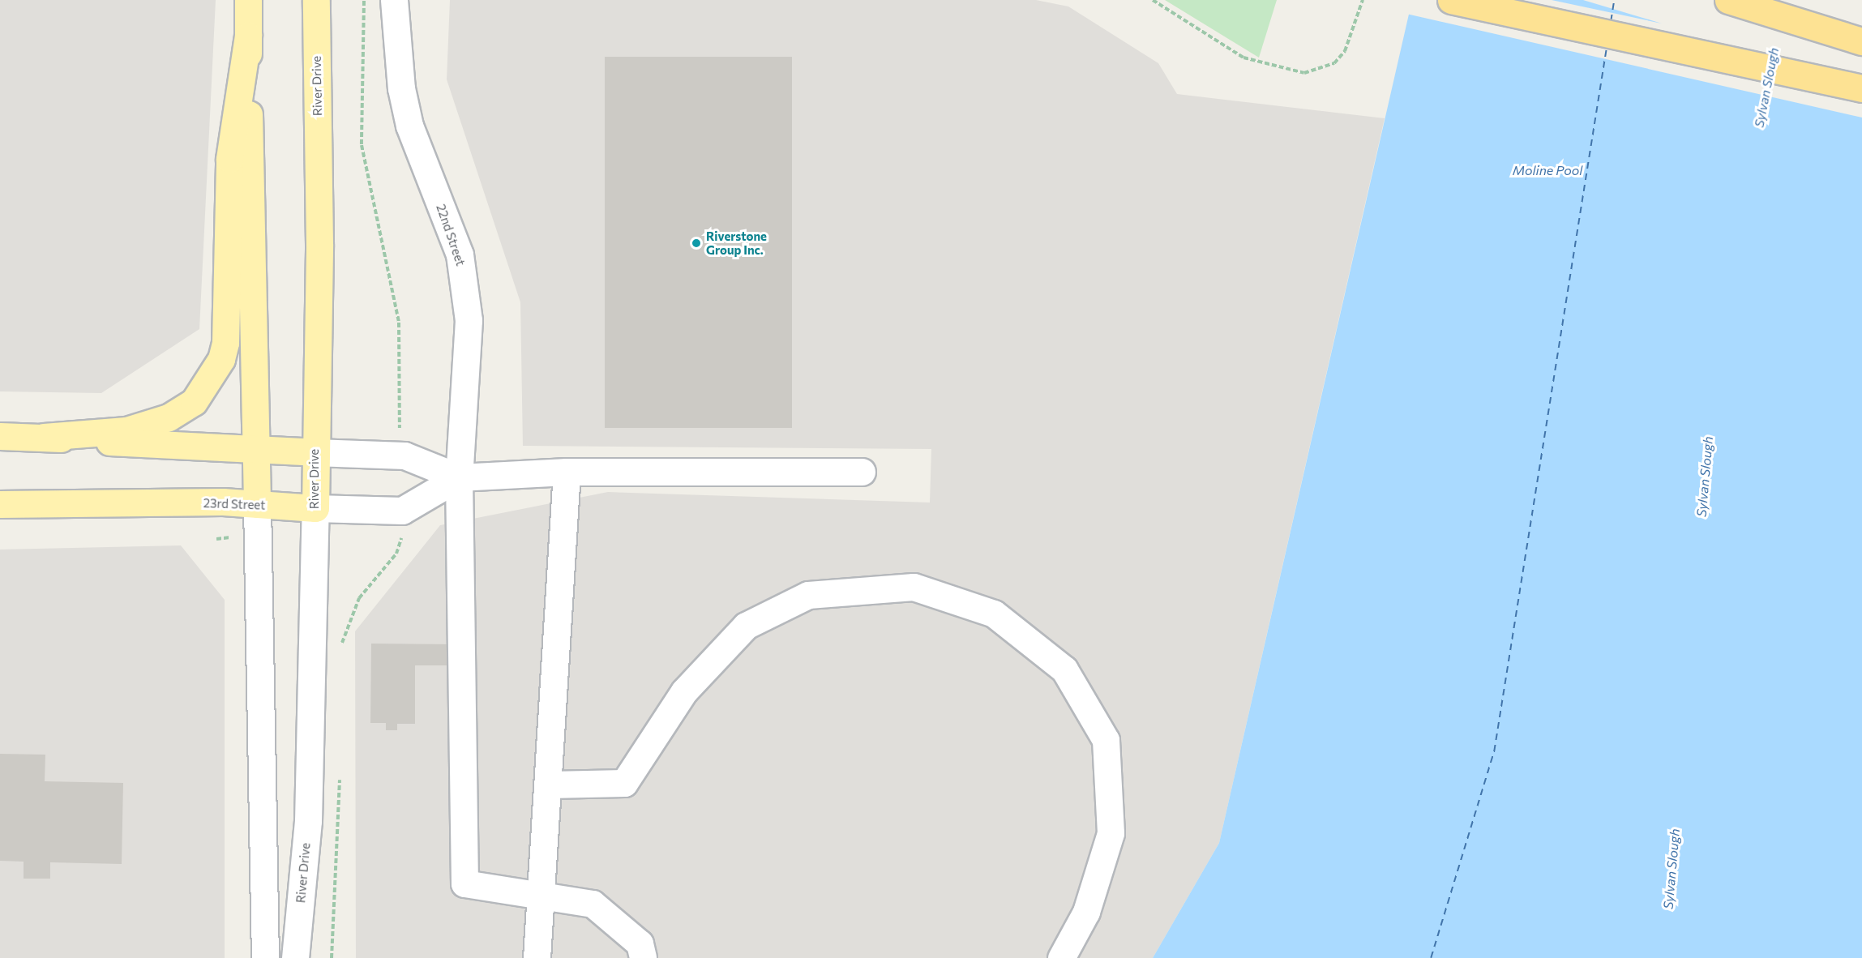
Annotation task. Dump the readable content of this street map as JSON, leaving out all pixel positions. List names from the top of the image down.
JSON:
{
  "streets": {
    "main road": ["River Drive", "23rd Street"],
    "street": ["22nd Street"]
  },
  "crossings": [
    ["River Drive", "23rd Street"],
    ["22nd Street", "23rd Street"]
  ],
  "water": ["Sylvan Slough", "Moline Pool"],
  "places": ["Riverstone Group Inc."]
}
